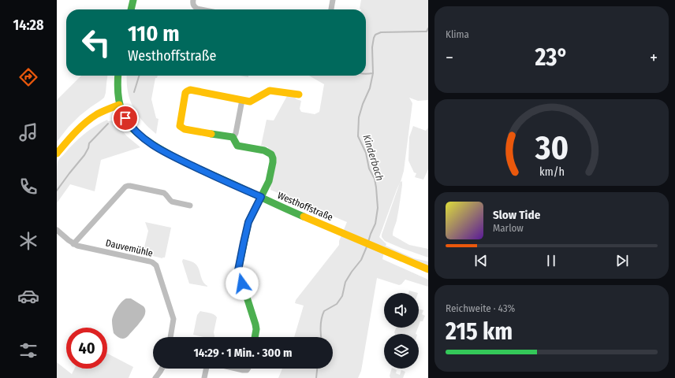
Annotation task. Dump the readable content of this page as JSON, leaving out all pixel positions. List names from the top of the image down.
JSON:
{
  "streets": {
    "street": ["Westhoffstraße", "Dauvemühle"]
  },
  "water": ["Kinderbach"],
  "page": {
    "tabs": "14:28",
    "tile": [
      "Klima",
      ["Reichweite · 43%", "215 km"]
    ],
    "turn": ["110 m", "Westhoffstraße"],
    "heat": ["−", "23°", "+"],
    "song": ["Slow Tide", "Marlow"],
    "limit": "40",
    "trip": "14:29 · 1 Min. · 300 m",
    "gauge": ["30", "km/h"]
  }
}
